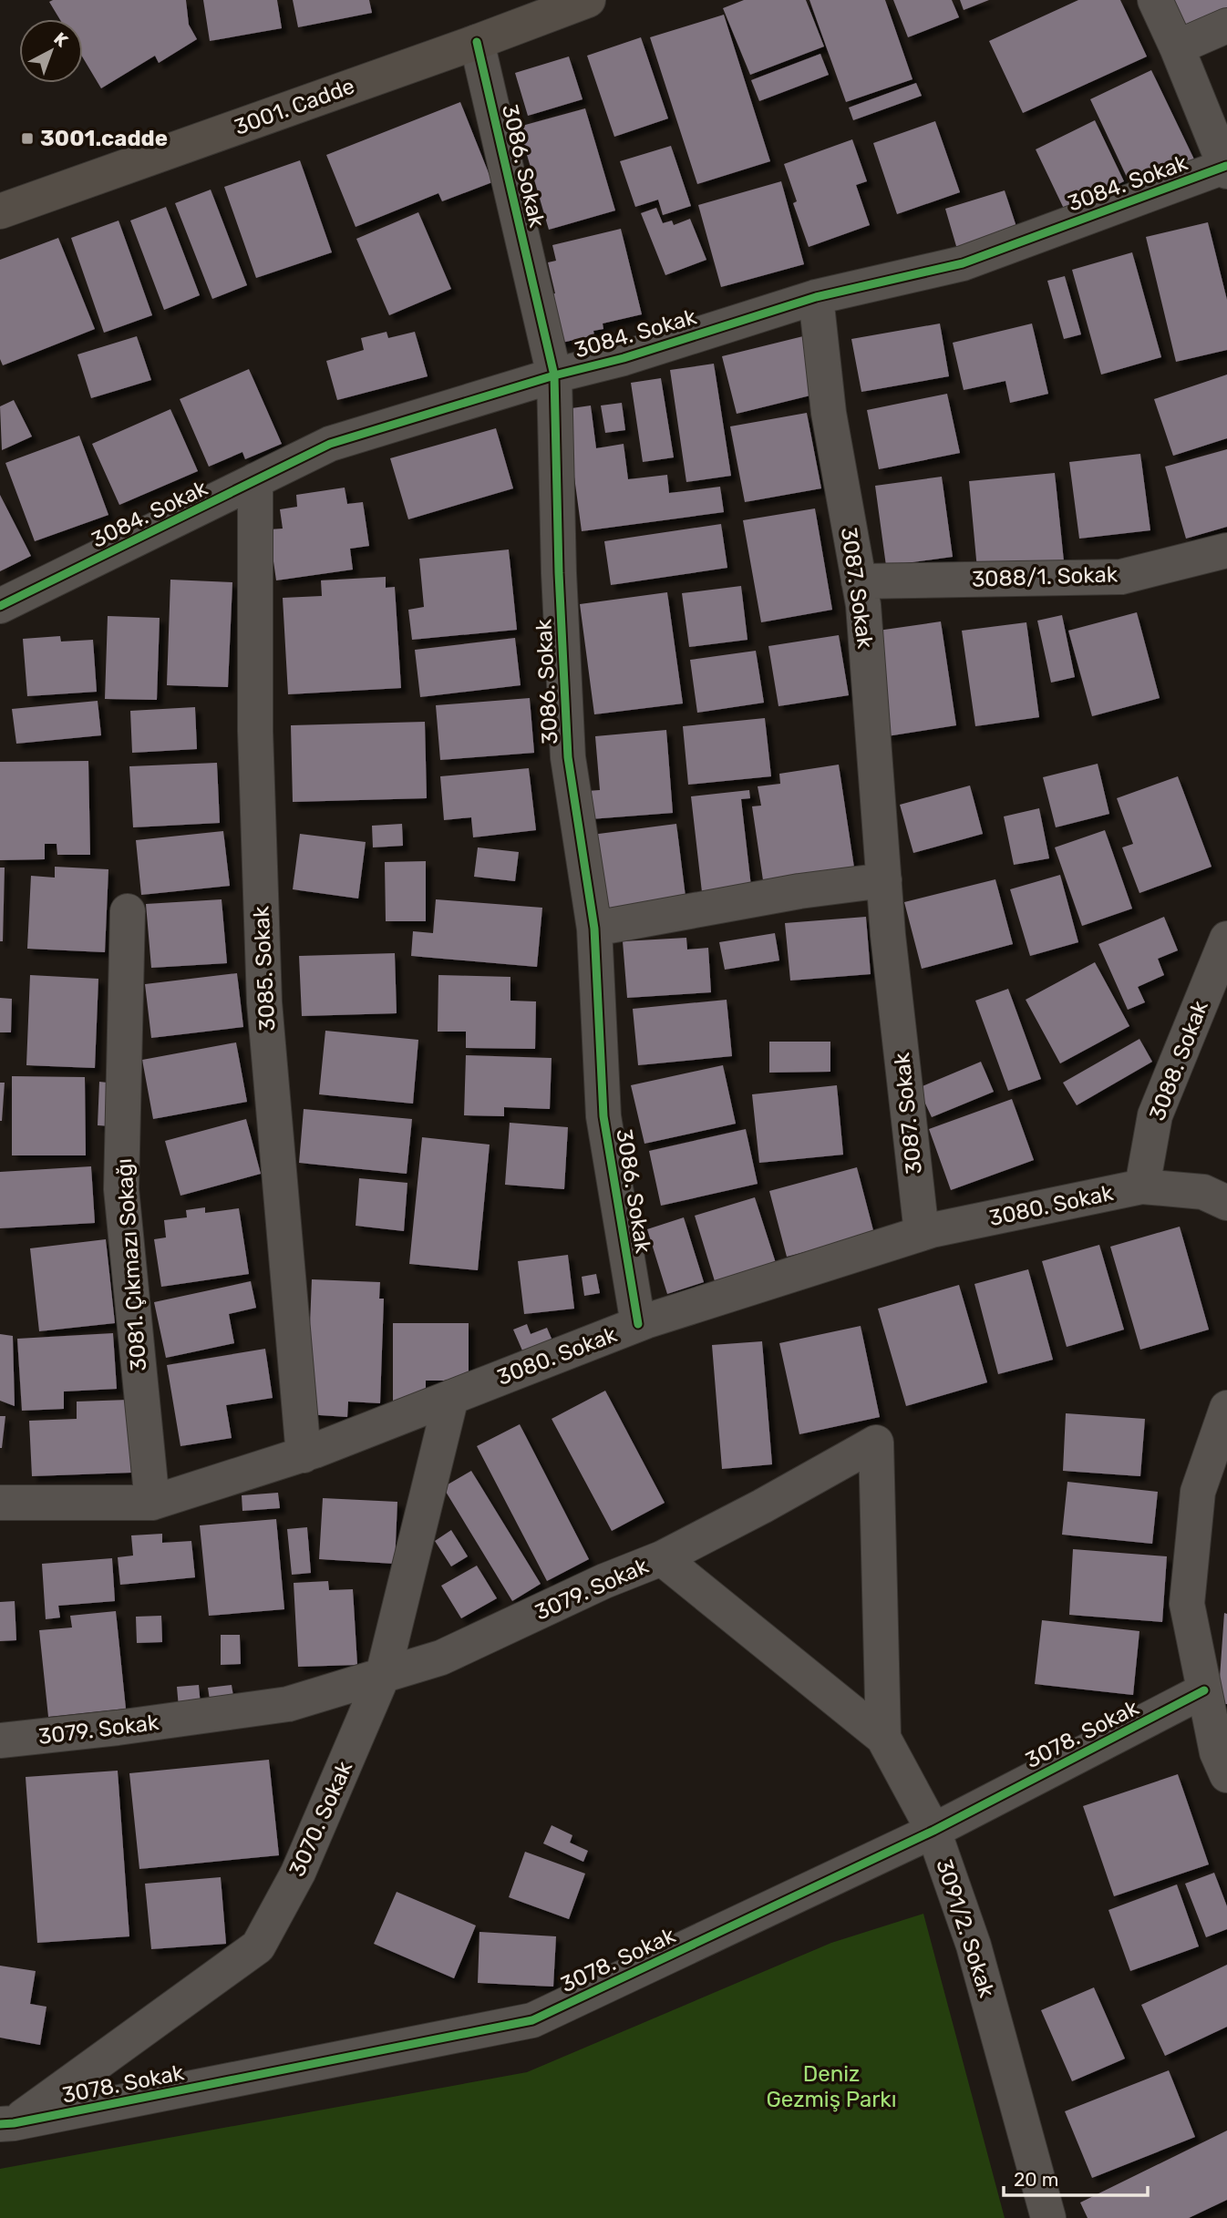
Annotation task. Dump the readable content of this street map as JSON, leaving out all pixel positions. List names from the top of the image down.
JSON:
{
  "streets": {
    "street": [
      "3001. Cadde",
      "3086. Sokak",
      "3084. Sokak",
      "3088/1. Sokak",
      "3087. Sokak",
      "3085. Sokak",
      "3088. Sokak",
      "3080. Sokak",
      "3081. Çıkmazı Sokağı",
      "3079. Sokak",
      "3078. Sokak",
      "3070. Sokak",
      "3091/2. Sokak"
    ]
  },
  "crossings": [
    ["3001. Cadde", "3086. Sokak"],
    ["3086. Sokak", "3084. Sokak"],
    ["3086. Sokak", "3080. Sokak"],
    ["3084. Sokak", "3087. Sokak"],
    ["3084. Sokak", "3085. Sokak"],
    ["3088/1. Sokak", "3087. Sokak"],
    ["3087. Sokak", "3080. Sokak"],
    ["3085. Sokak", "3080. Sokak"],
    ["3088. Sokak", "3080. Sokak"],
    ["3080. Sokak", "3081. Çıkmazı Sokağı"],
    ["3080. Sokak", "3070. Sokak"],
    ["3079. Sokak", "3070. Sokak"],
    ["3079. Sokak", "3091/2. Sokak"],
    ["3078. Sokak", "3070. Sokak"],
    ["3078. Sokak", "3091/2. Sokak"]
  ],
  "parks": ["Deniz Gezmiş Parkı"],
  "places": {
    "transit": ["3001.cadde"]
  },
  "scale_bar": "20 m",
  "north": "top right"
}
